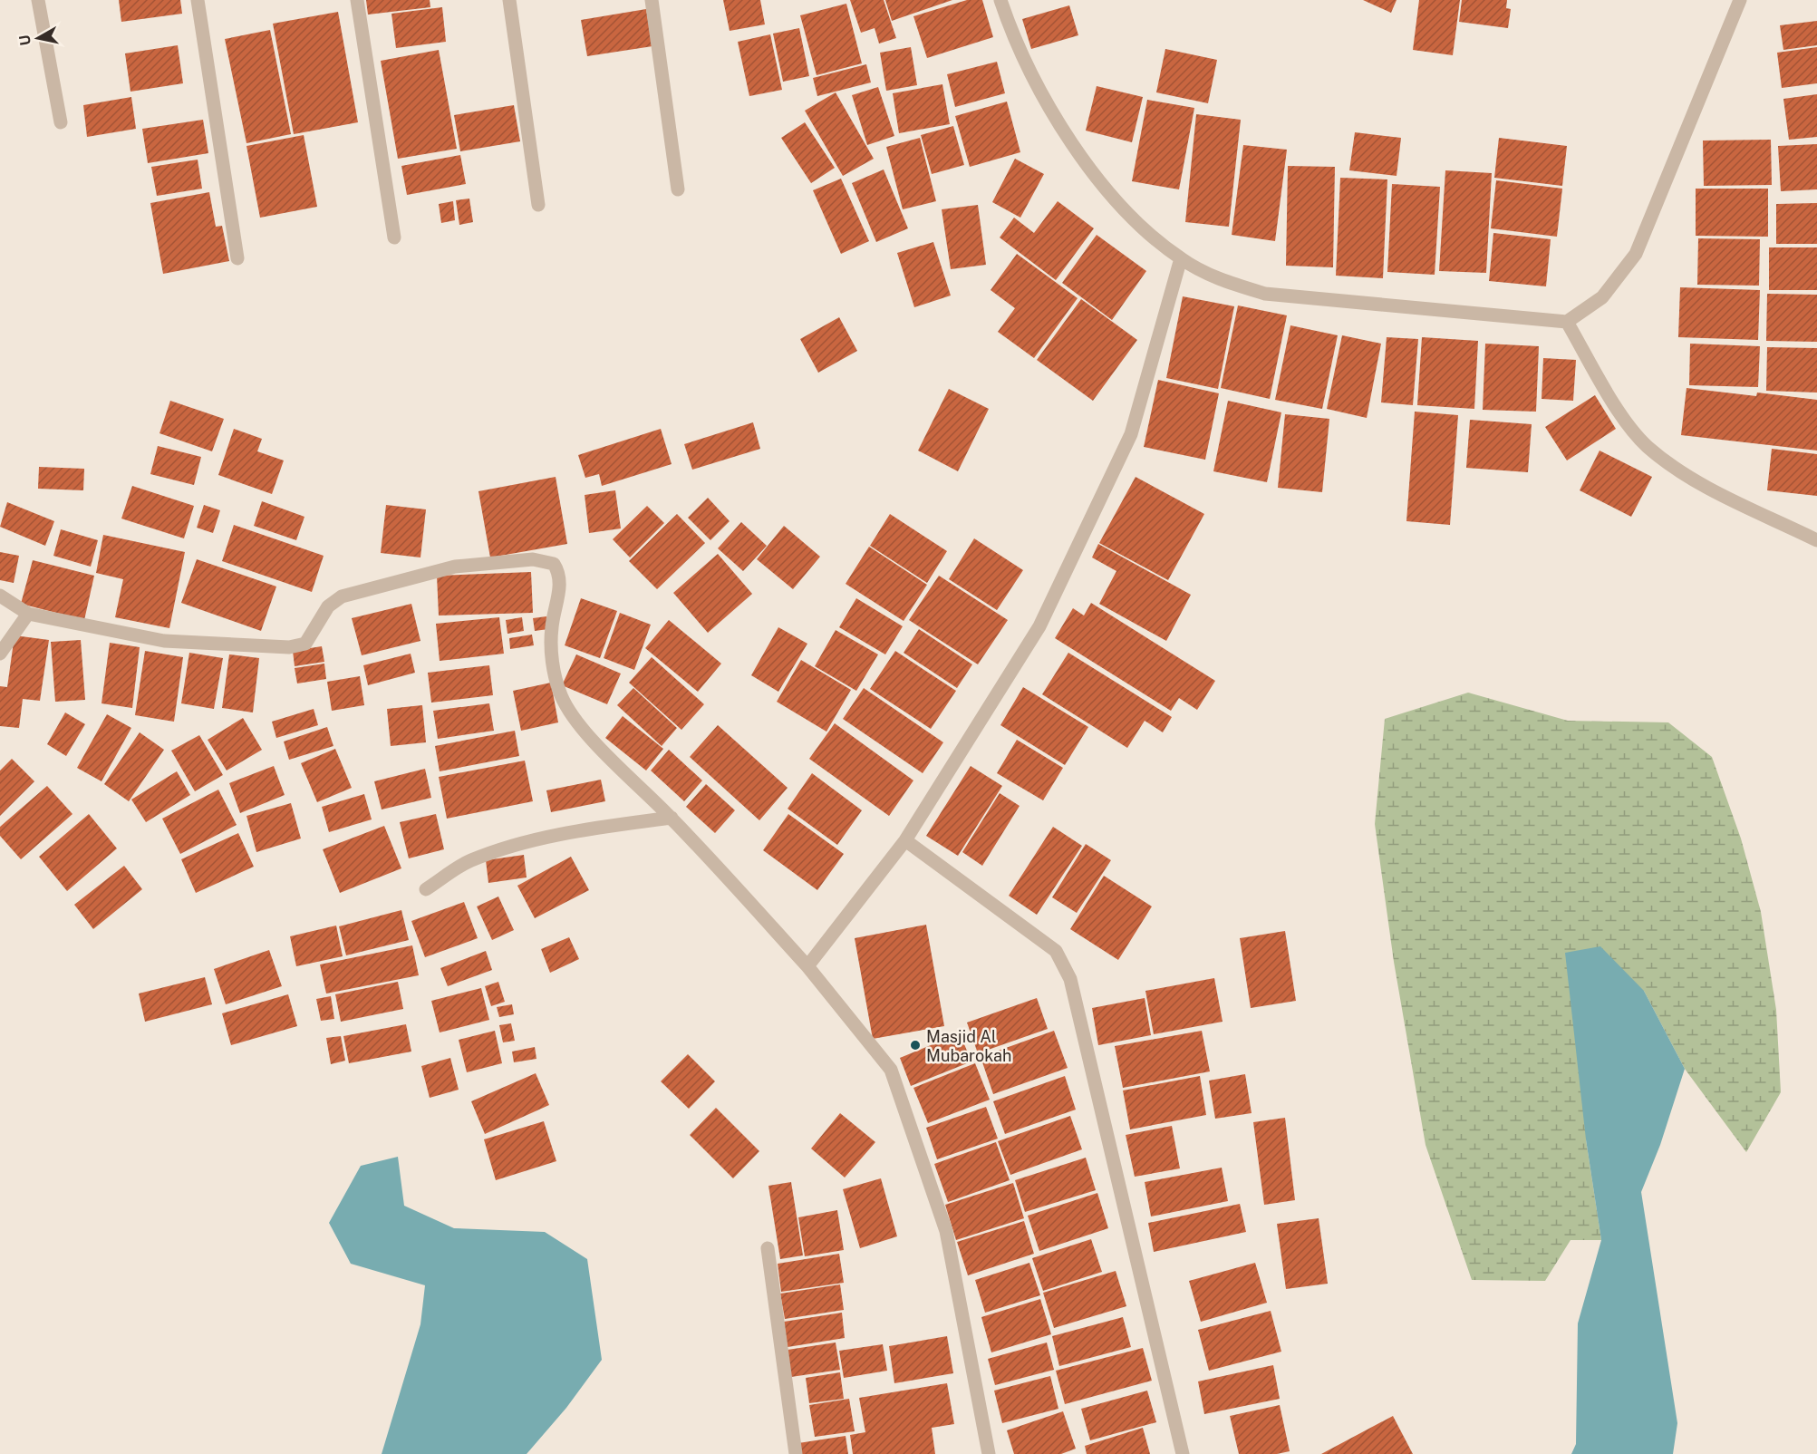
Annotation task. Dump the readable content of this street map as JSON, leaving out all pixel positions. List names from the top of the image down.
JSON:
{
  "places": ["Masjid Al Mubarokah"],
  "north": "left"
}
